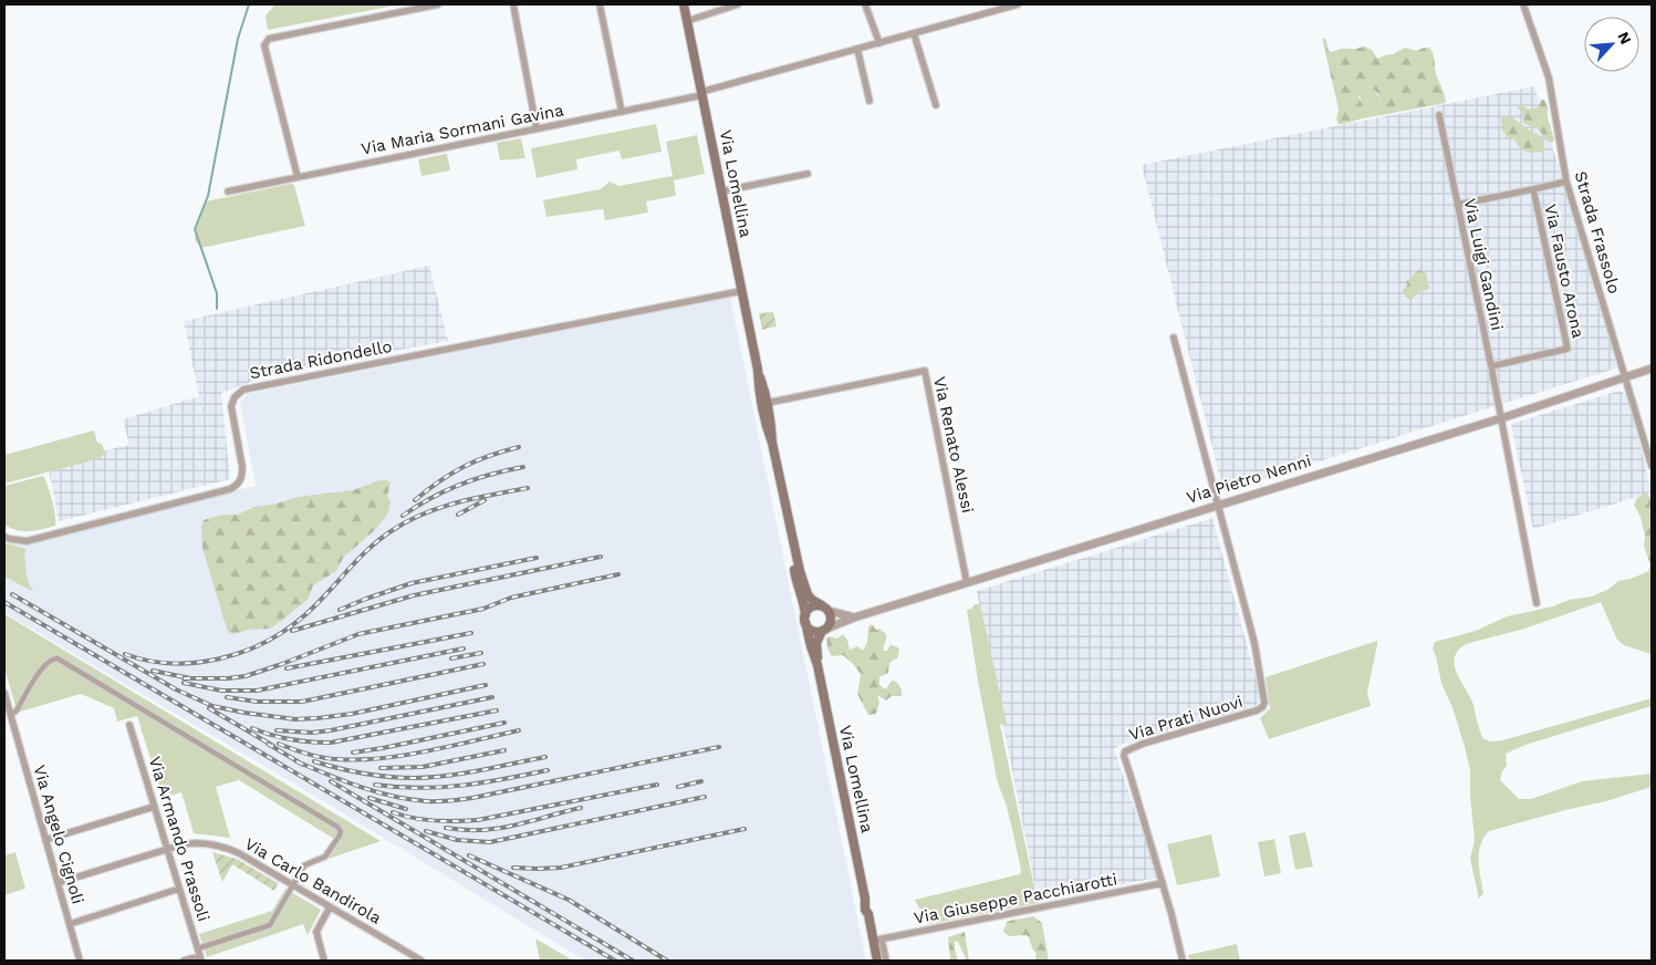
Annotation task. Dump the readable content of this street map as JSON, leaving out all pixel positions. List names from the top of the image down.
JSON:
{
  "streets": {
    "main road": ["Via Lomellina"],
    "street": [
      "Via Maria Sormani Gavina",
      "Strada Frassolo",
      "Via Luigi Gandini",
      "Via Fausto Arona",
      "Strada Ridondello",
      "Via Renato Alessi",
      "Via Pietro Nenni",
      "Via Prati Nuovi",
      "Via Angelo Cignoli",
      "Via Armando Prassoli",
      "Via Carlo Bandirola",
      "Via Giuseppe Pacchiarotti"
    ]
  },
  "crossings": [
    ["Via Maria Sormani Gavina", "Via Lomellina"],
    ["Via Lomellina", "Strada Ridondello"],
    ["Via Lomellina", "Via Renato Alessi"],
    ["Via Lomellina", "Via Pietro Nenni"],
    ["Via Lomellina", "Via Giuseppe Pacchiarotti"],
    ["Strada Frassolo", "Via Fausto Arona"],
    ["Strada Frassolo", "Via Pietro Nenni"],
    ["Via Luigi Gandini", "Via Fausto Arona"],
    ["Via Luigi Gandini", "Via Pietro Nenni"],
    ["Via Renato Alessi", "Via Pietro Nenni"],
    ["Via Pietro Nenni", "Via Prati Nuovi"],
    ["Via Prati Nuovi", "Via Giuseppe Pacchiarotti"],
    ["Via Angelo Cignoli", "Via Carlo Bandirola"],
    ["Via Armando Prassoli", "Via Carlo Bandirola"]
  ],
  "north": "top right"
}
